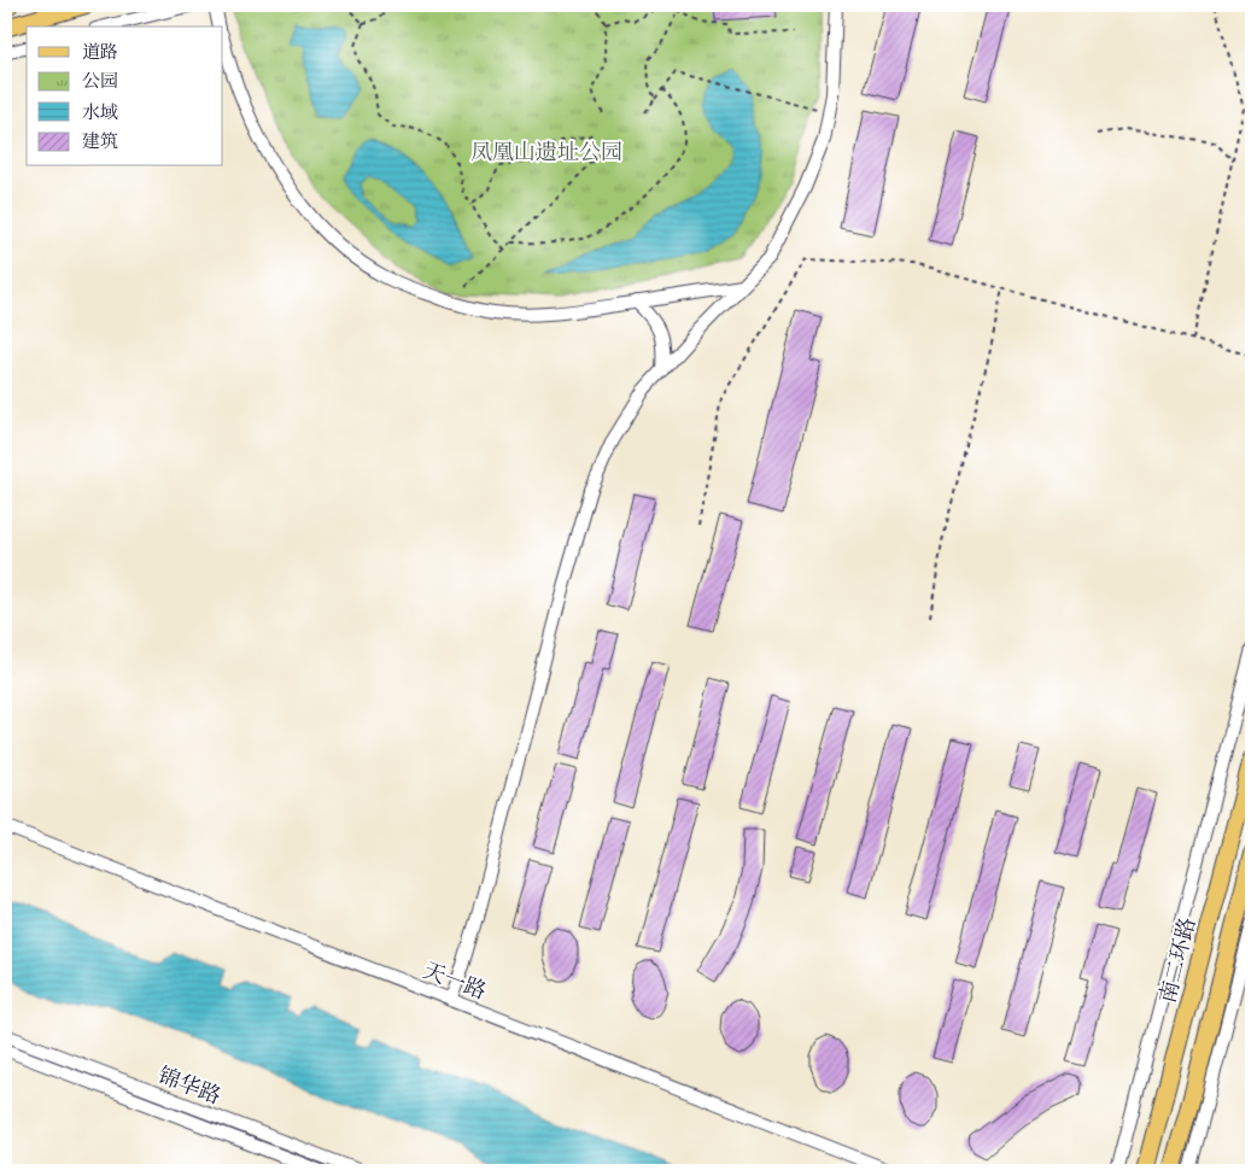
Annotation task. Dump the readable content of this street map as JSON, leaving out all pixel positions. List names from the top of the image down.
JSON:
{
  "streets": {
    "main road": ["南二环路"],
    "street": ["天一路", "锦华路"]
  },
  "parks": ["凤凰山遗址公园"],
  "legend": [
    "道路",
    "公园",
    "水域",
    "建筑"
  ]
}
